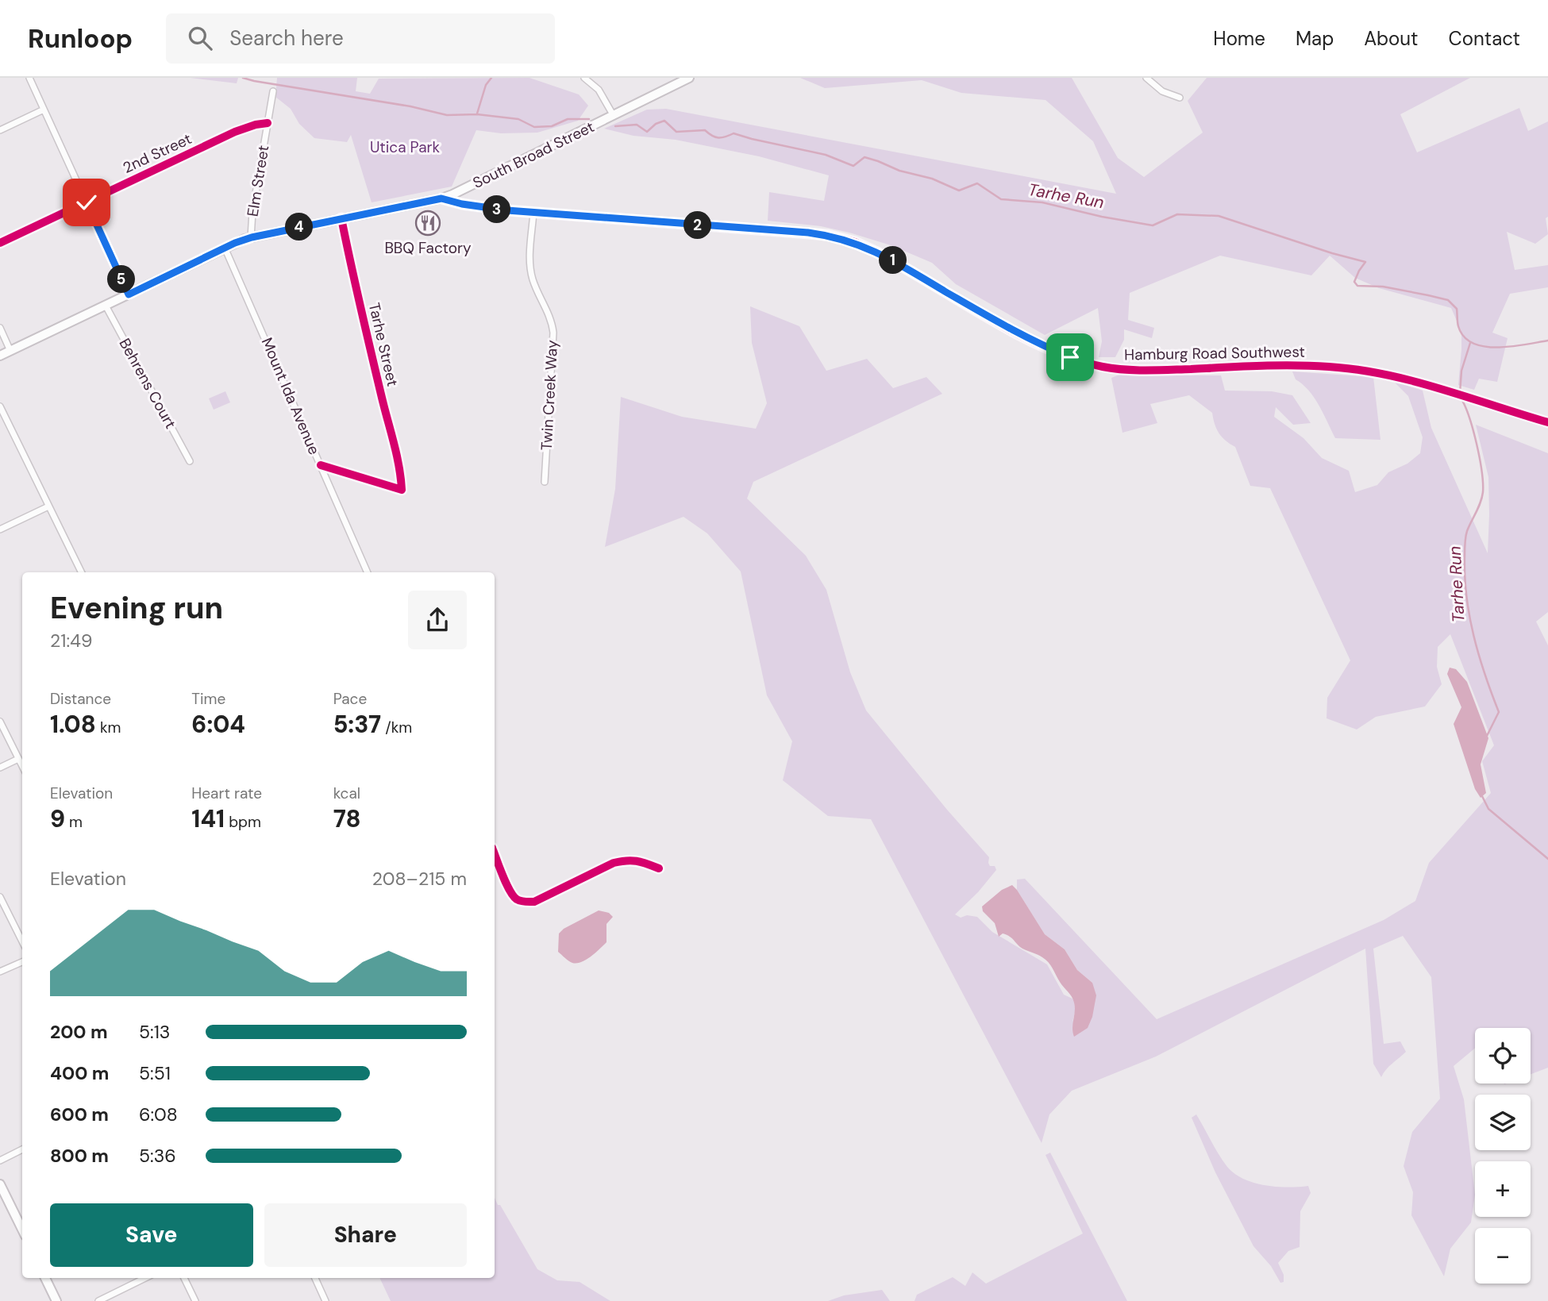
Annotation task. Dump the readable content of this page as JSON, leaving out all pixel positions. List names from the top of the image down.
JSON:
{
  "streets": {
    "street": [
      "2nd Street",
      "South Broad Street",
      "Elm Street",
      "Tarhe Street",
      "Hamburg Road Southwest",
      "Behrens Court",
      "Twin Creek Way",
      "Mount Ida Avenue"
    ]
  },
  "crossings": [
    ["2nd Street", "Elm Street"],
    ["South Broad Street", "Elm Street"],
    ["South Broad Street", "Tarhe Street"],
    ["South Broad Street", "Hamburg Road Southwest"],
    ["South Broad Street", "Behrens Court"],
    ["South Broad Street", "Mount Ida Avenue"],
    ["Tarhe Street", "Mount Ida Avenue"],
    ["Hamburg Road Southwest", "Twin Creek Way"]
  ],
  "water": ["Tarhe Run"],
  "parks": ["Utica Park"],
  "places": {
    "restaurant": ["BBQ Factory"]
  },
  "page": {
    "header": "Runloop",
    "search": "Search here",
    "nav": [
      "Home",
      "Map",
      "About",
      "Contact"
    ],
    "pins": [
      "3",
      "2",
      "4",
      "1",
      "5"
    ],
    "heading": ["Evening run", "21:49"],
    "stats": [
      ["Distance", "1.08 km"],
      ["Time", "6:04"],
      ["Pace", "5:37 /km"],
      ["Elevation", "9 m"],
      ["Heart rate", "141 bpm"],
      ["kcal", "78"]
    ],
    "chart": ["Elevation", "208–215 m"],
    "list": [
      {
        "name": "200 m",
        "note": "5:13"
      },
      {
        "name": "400 m",
        "note": "5:51"
      },
      {
        "name": "600 m",
        "note": "6:08"
      },
      {
        "name": "800 m",
        "note": "5:36"
      }
    ],
    "map_buttons": ["+", "−"],
    "buttons": ["Save", "Share"]
  }
}
